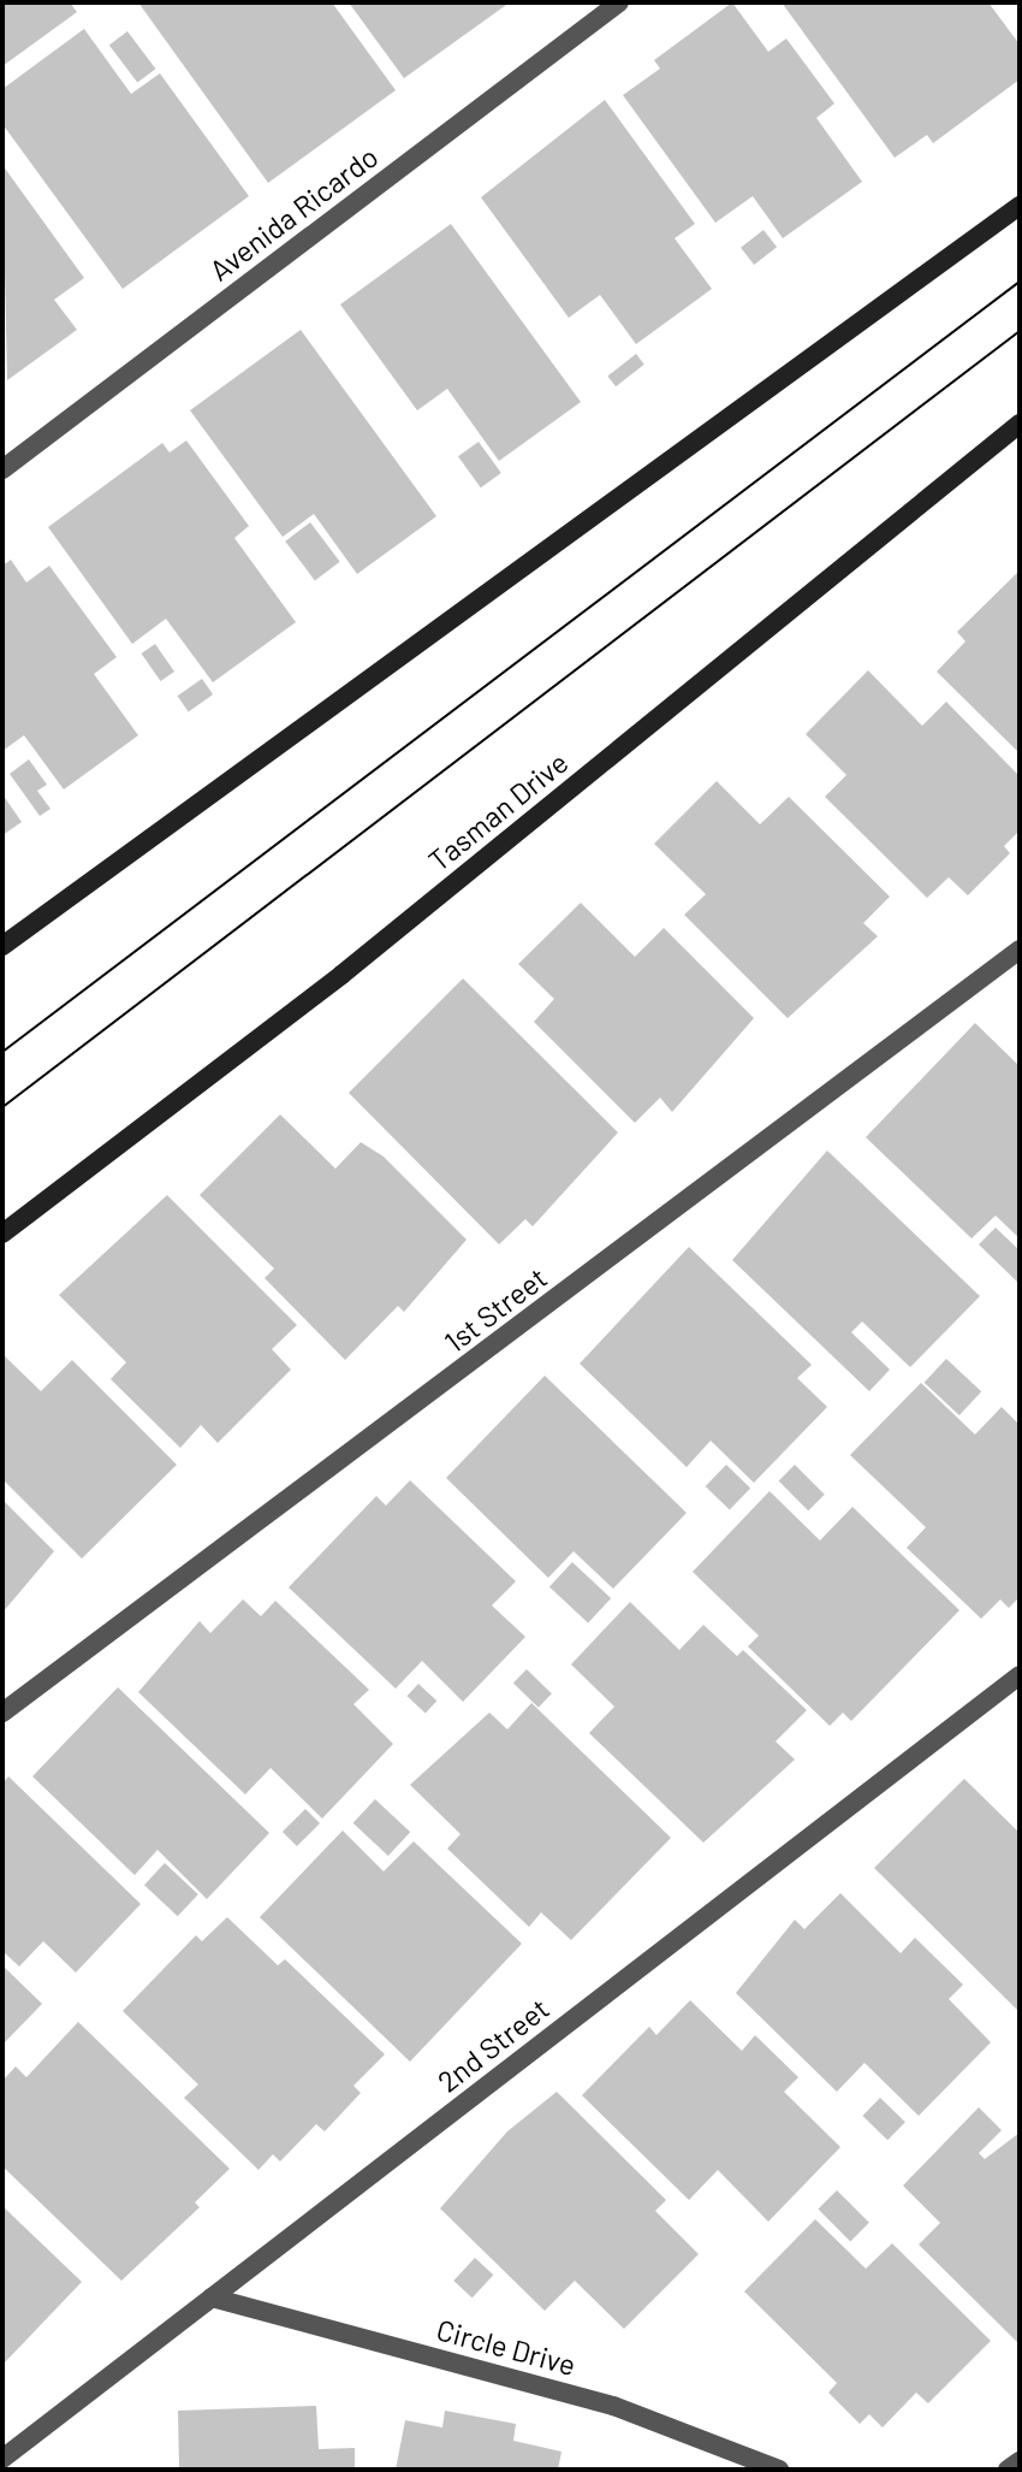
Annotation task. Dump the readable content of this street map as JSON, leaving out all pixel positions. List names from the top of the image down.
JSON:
{
  "streets": {
    "street": ["Tasman Drive"],
    "lane": [
      "Avenida Ricardo",
      "1st Street",
      "2nd Street",
      "Circle Drive"
    ]
  },
  "crossings": [
    ["2nd Street", "Circle Drive"]
  ]
}
